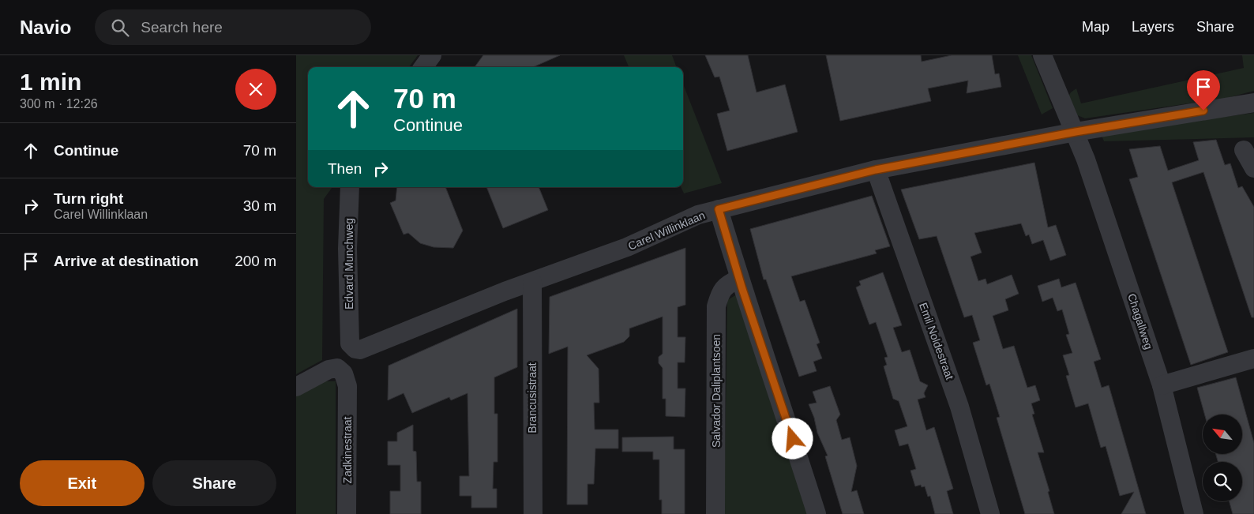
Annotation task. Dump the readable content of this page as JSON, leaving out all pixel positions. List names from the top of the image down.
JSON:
{
  "streets": {
    "street": [
      "Carel Willinklaan",
      "Edvard Munchweg",
      "Chagallweg",
      "Emil Noldestraat",
      "Salvador Daliplantsoen",
      "Brancusistraat",
      "Zadkinestraat"
    ]
  },
  "crossings": [
    ["Carel Willinklaan", "Edvard Munchweg"],
    ["Carel Willinklaan", "Chagallweg"],
    ["Carel Willinklaan", "Emil Noldestraat"],
    ["Carel Willinklaan", "Brancusistraat"]
  ],
  "north": "top left",
  "page": {
    "header": "Navio",
    "search": "Search here",
    "nav": ["Map", "Layers", "Share"],
    "heading": ["1 min", "300 m · 12:26"],
    "turn": ["70 m", "Continue"],
    "list": [
      {
        "name": "Continue",
        "value": "70 m"
      },
      {
        "name": "Turn right",
        "note": "Carel Willinklaan",
        "value": "30 m"
      },
      {
        "name": "Arrive at destination",
        "value": "200 m"
      }
    ],
    "then": "Then",
    "buttons": ["Exit", "Share"]
  }
}
